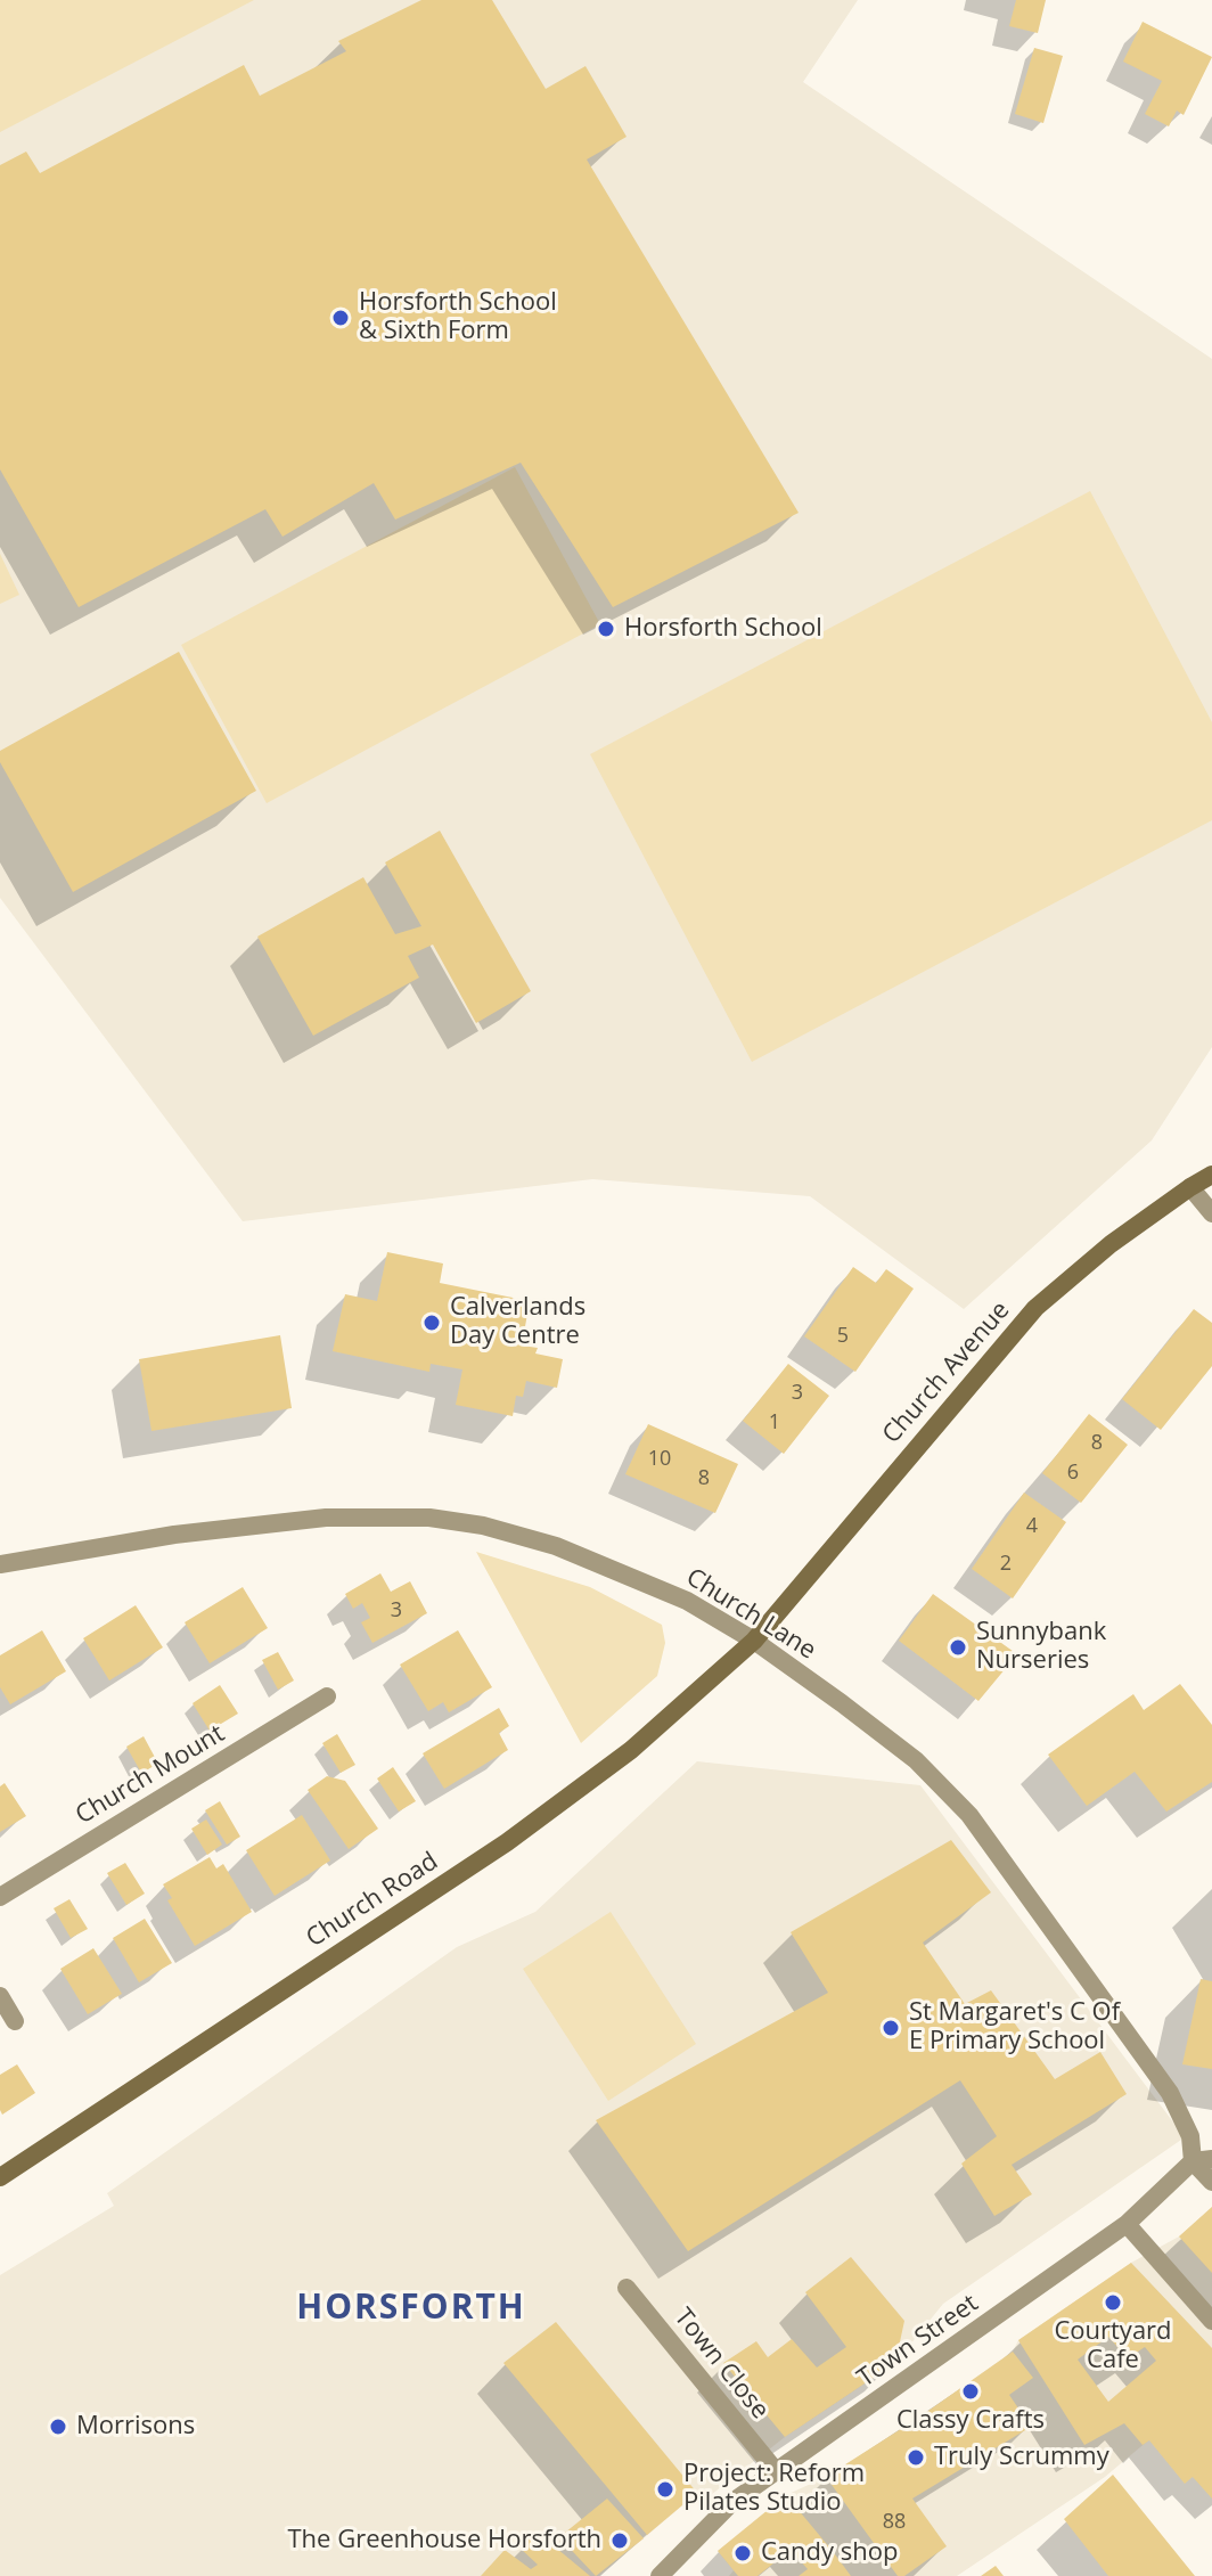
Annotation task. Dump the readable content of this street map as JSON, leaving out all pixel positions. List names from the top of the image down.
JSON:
{
  "streets": {
    "street": [
      "Church Avenue",
      "Church Lane",
      "Church Mount",
      "Church Road",
      "Town Street",
      "Town Close"
    ]
  },
  "crossings": [
    ["Church Avenue", "Church Lane"],
    ["Church Avenue", "Church Road"],
    ["Church Lane", "Church Road"],
    ["Church Lane", "Town Street"],
    ["Town Street", "Town Close"]
  ],
  "districts": ["HORSFORTH"],
  "places": [
    "Horsforth School & Sixth Form",
    "Horsforth School",
    "Calverlands Day Centre",
    "Sunnybank Nurseries",
    "St Margaret's C Of E Primary School",
    "Courtyard Cafe",
    "Classy Crafts",
    "Morrisons",
    "Truly Scrummy",
    "Project: Reform Pilates Studio",
    "The Greenhouse Horsforth",
    "Candy shop"
  ],
  "house_numbers": [
    "5",
    "3",
    "1",
    "8",
    "10",
    "6",
    "8",
    "4",
    "2",
    "3",
    "88"
  ]
}
